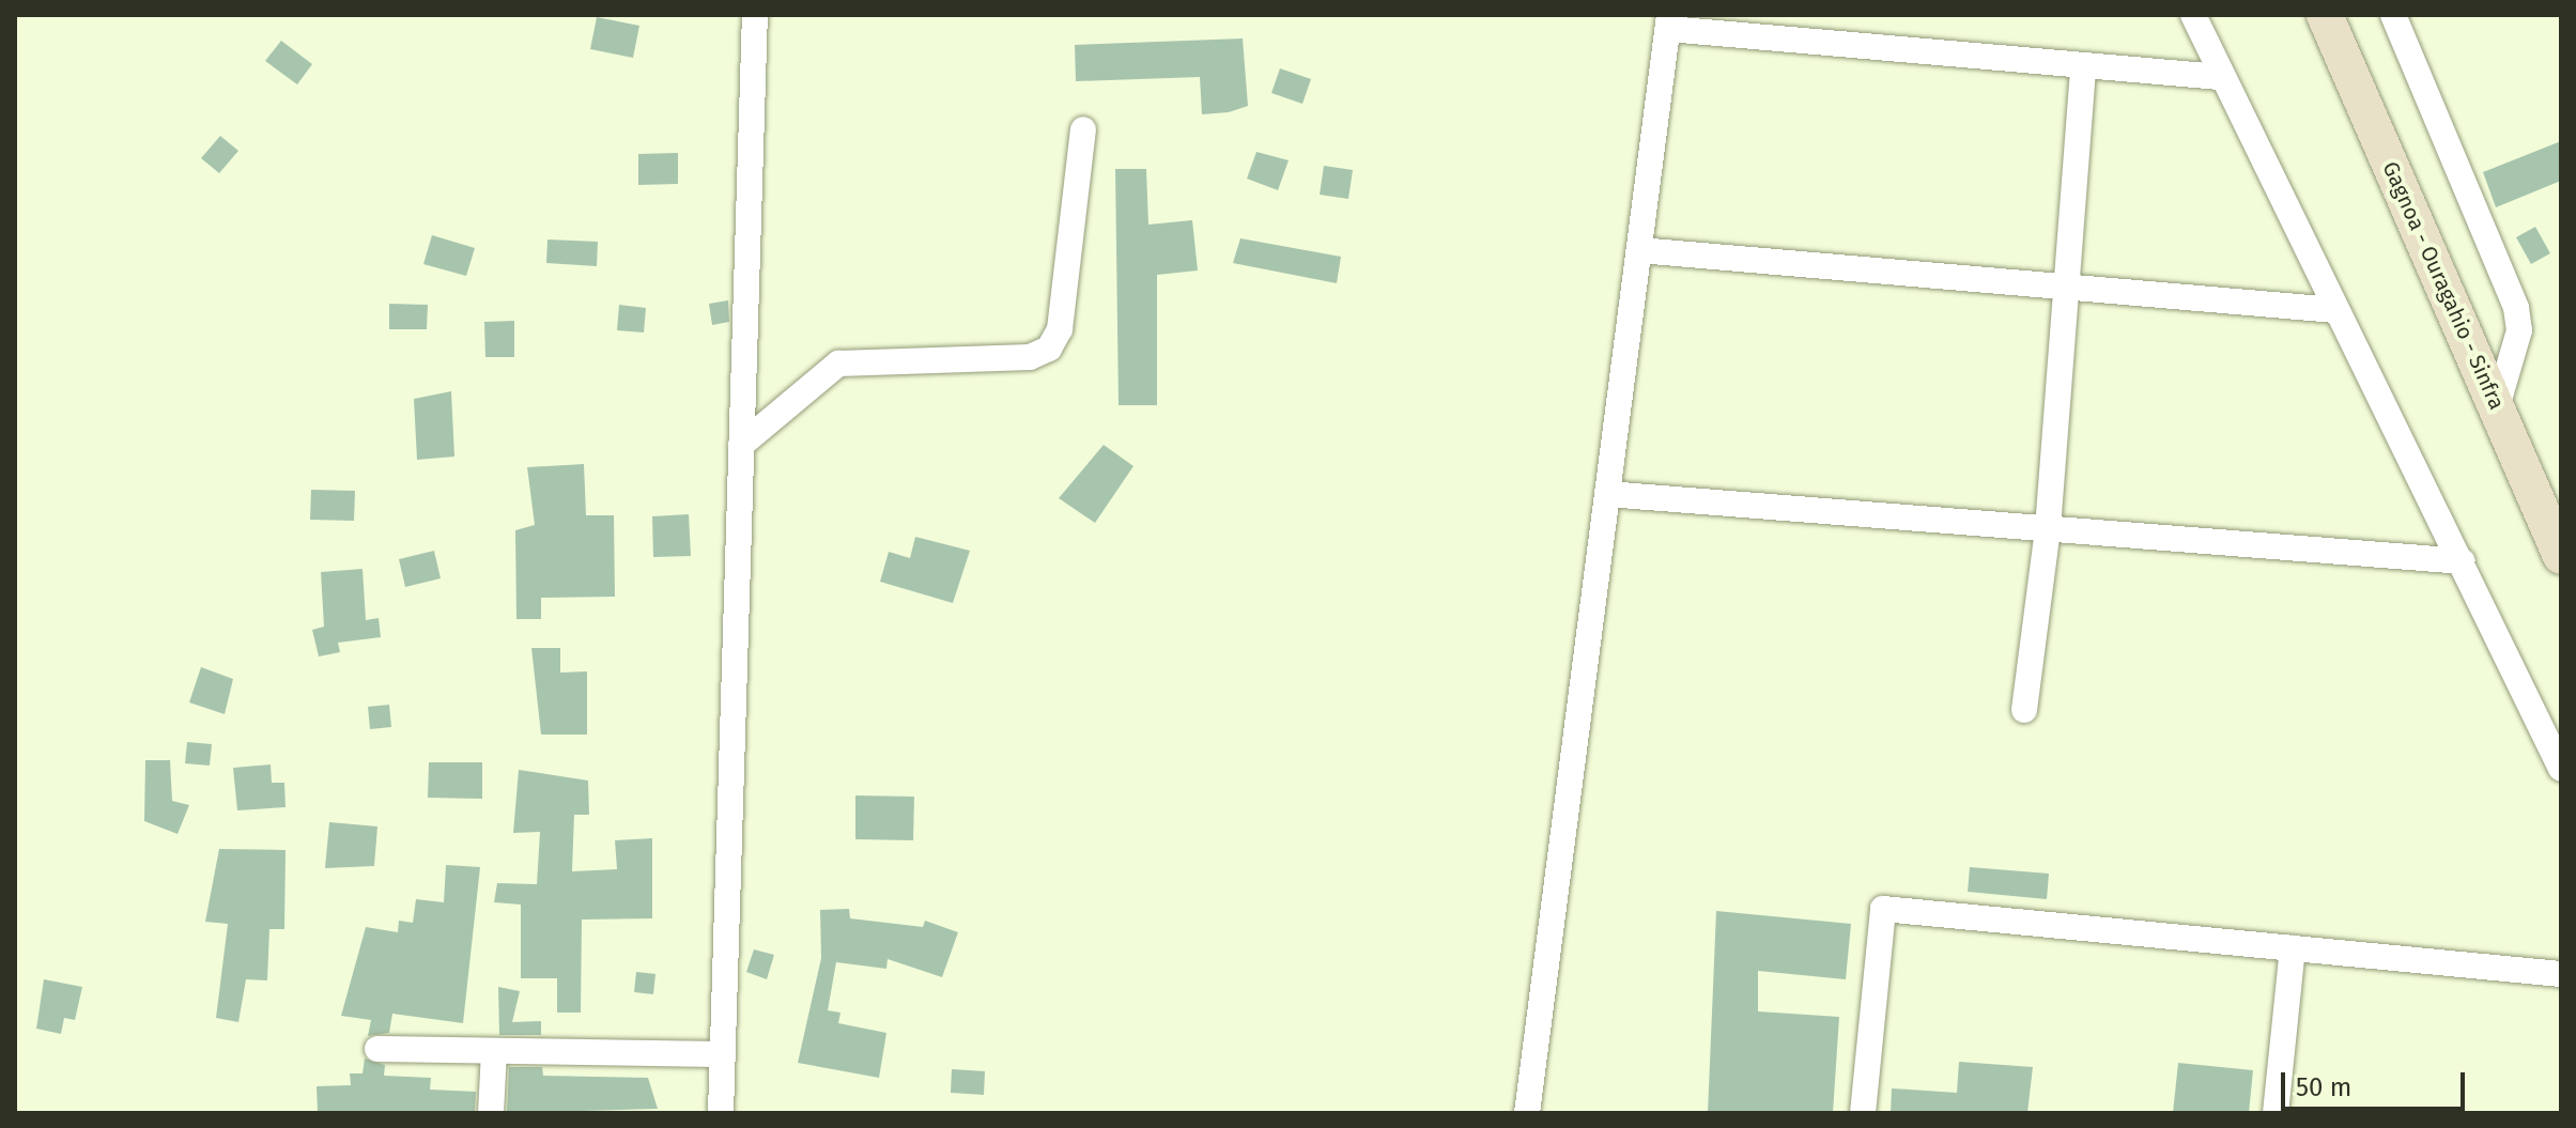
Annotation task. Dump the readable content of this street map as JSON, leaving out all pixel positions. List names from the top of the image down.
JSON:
{
  "streets": {
    "main road": ["Gagnoa - Ouragahio - Sinfra"]
  },
  "scale_bar": "50 m"
}
